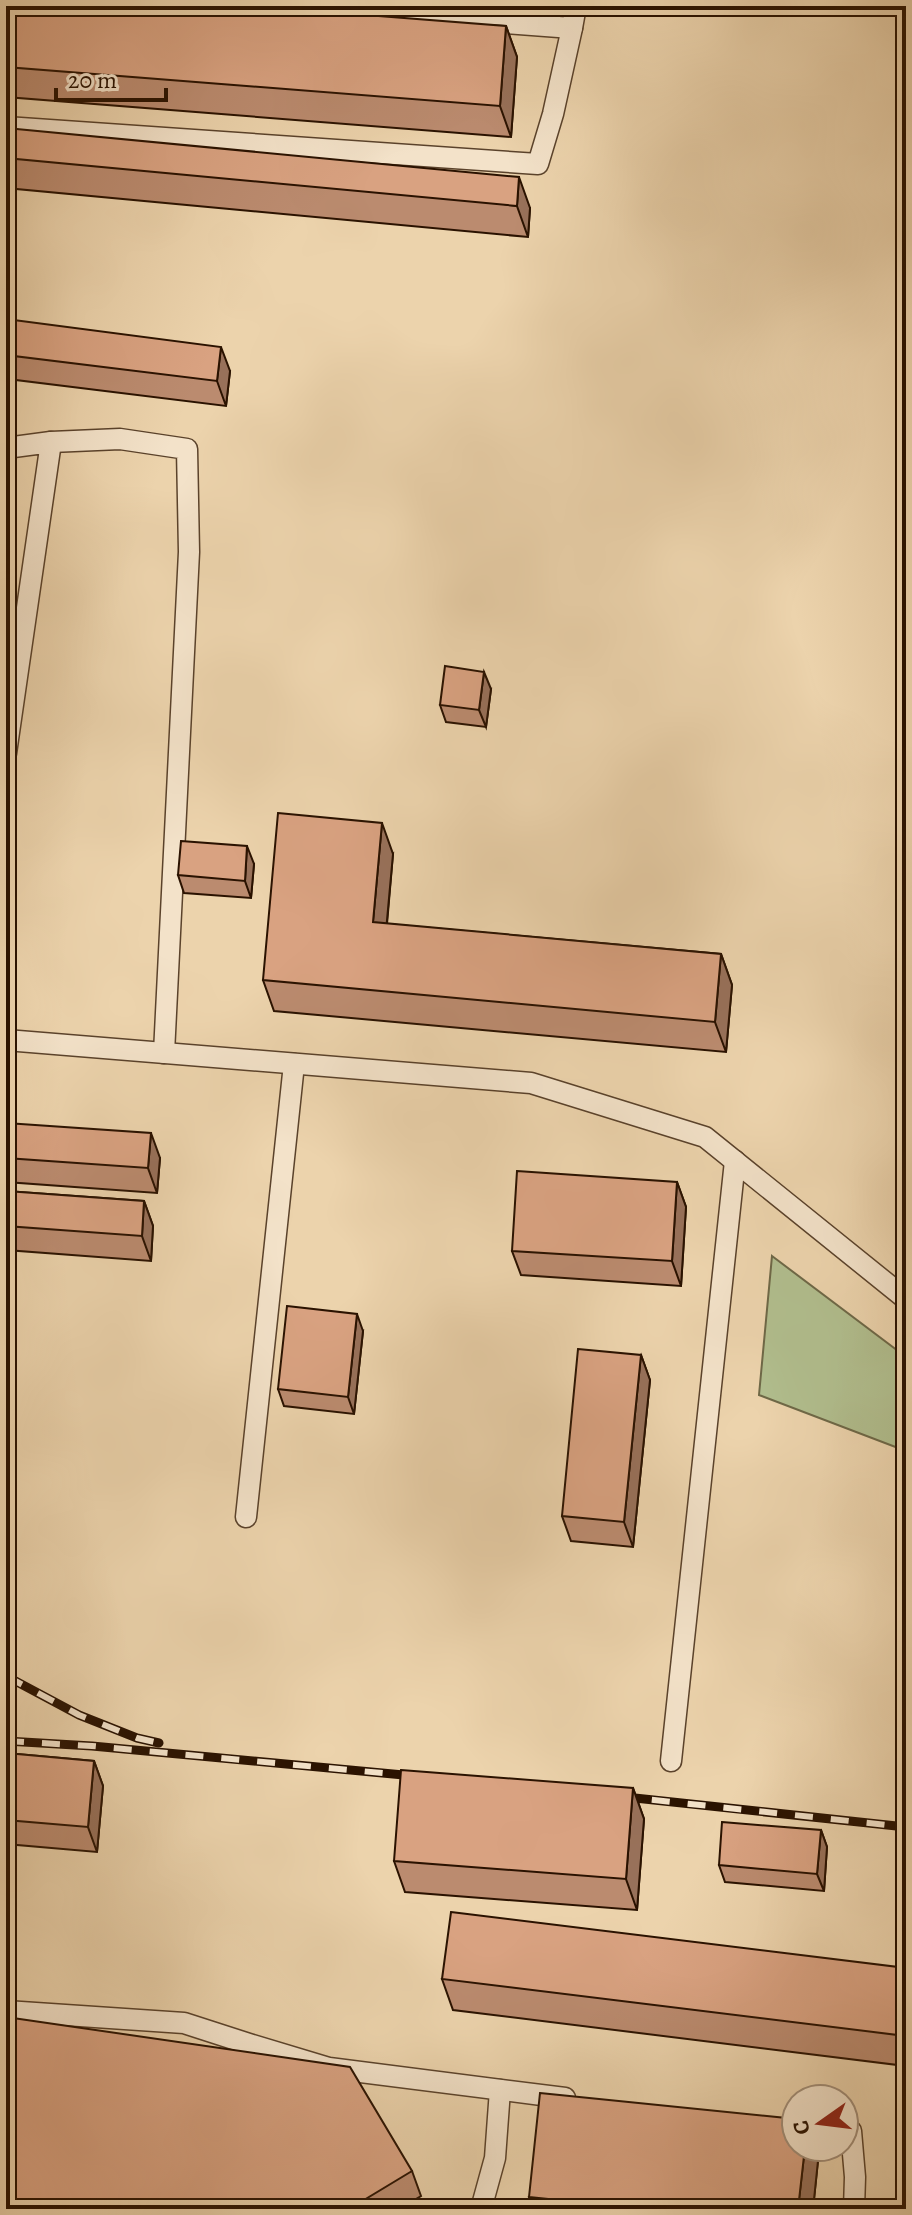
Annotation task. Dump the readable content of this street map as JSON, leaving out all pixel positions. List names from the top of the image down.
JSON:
{
  "scale_bar": "20 m",
  "north": "left"
}
